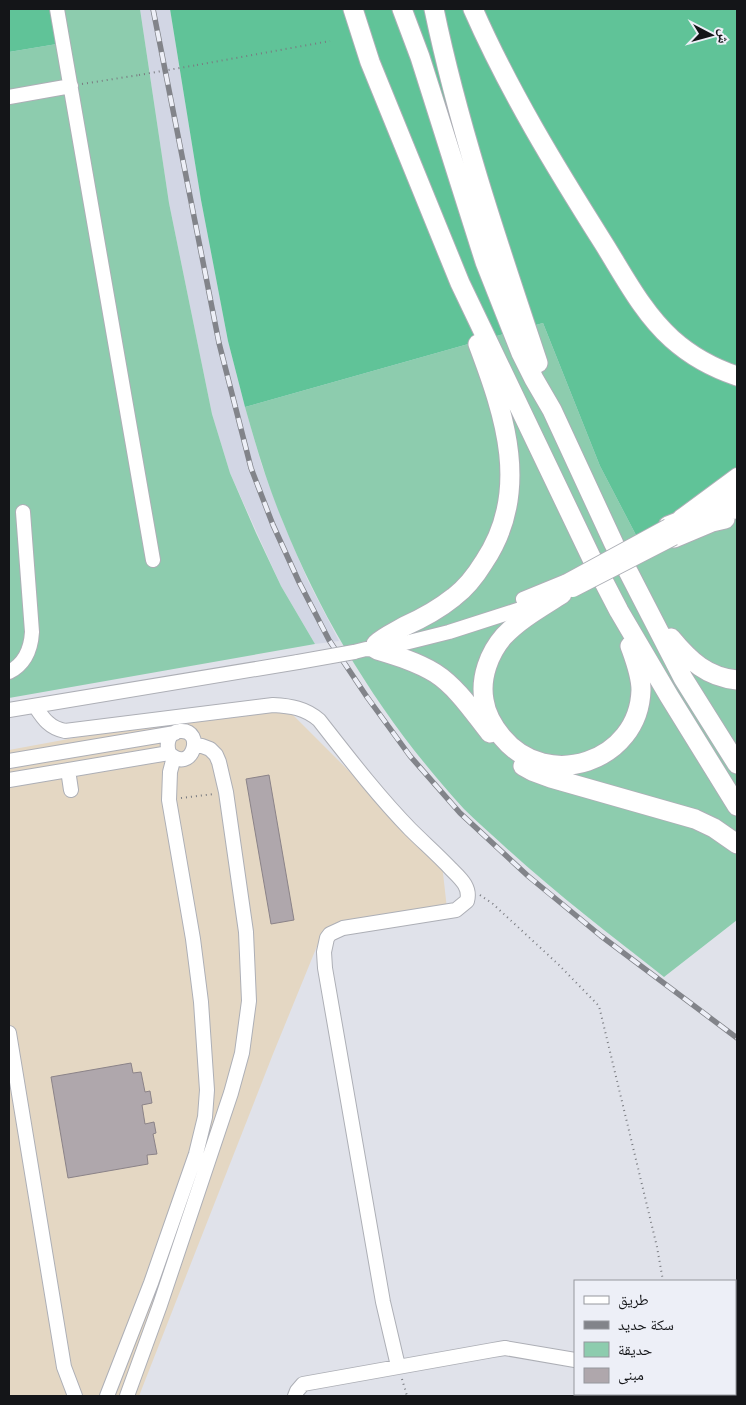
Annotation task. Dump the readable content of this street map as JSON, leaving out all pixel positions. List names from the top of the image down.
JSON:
{
  "legend": [
    "طريق",
    "سكة حديد",
    "حديقة",
    "مبنى"
  ],
  "north": "right"
}
